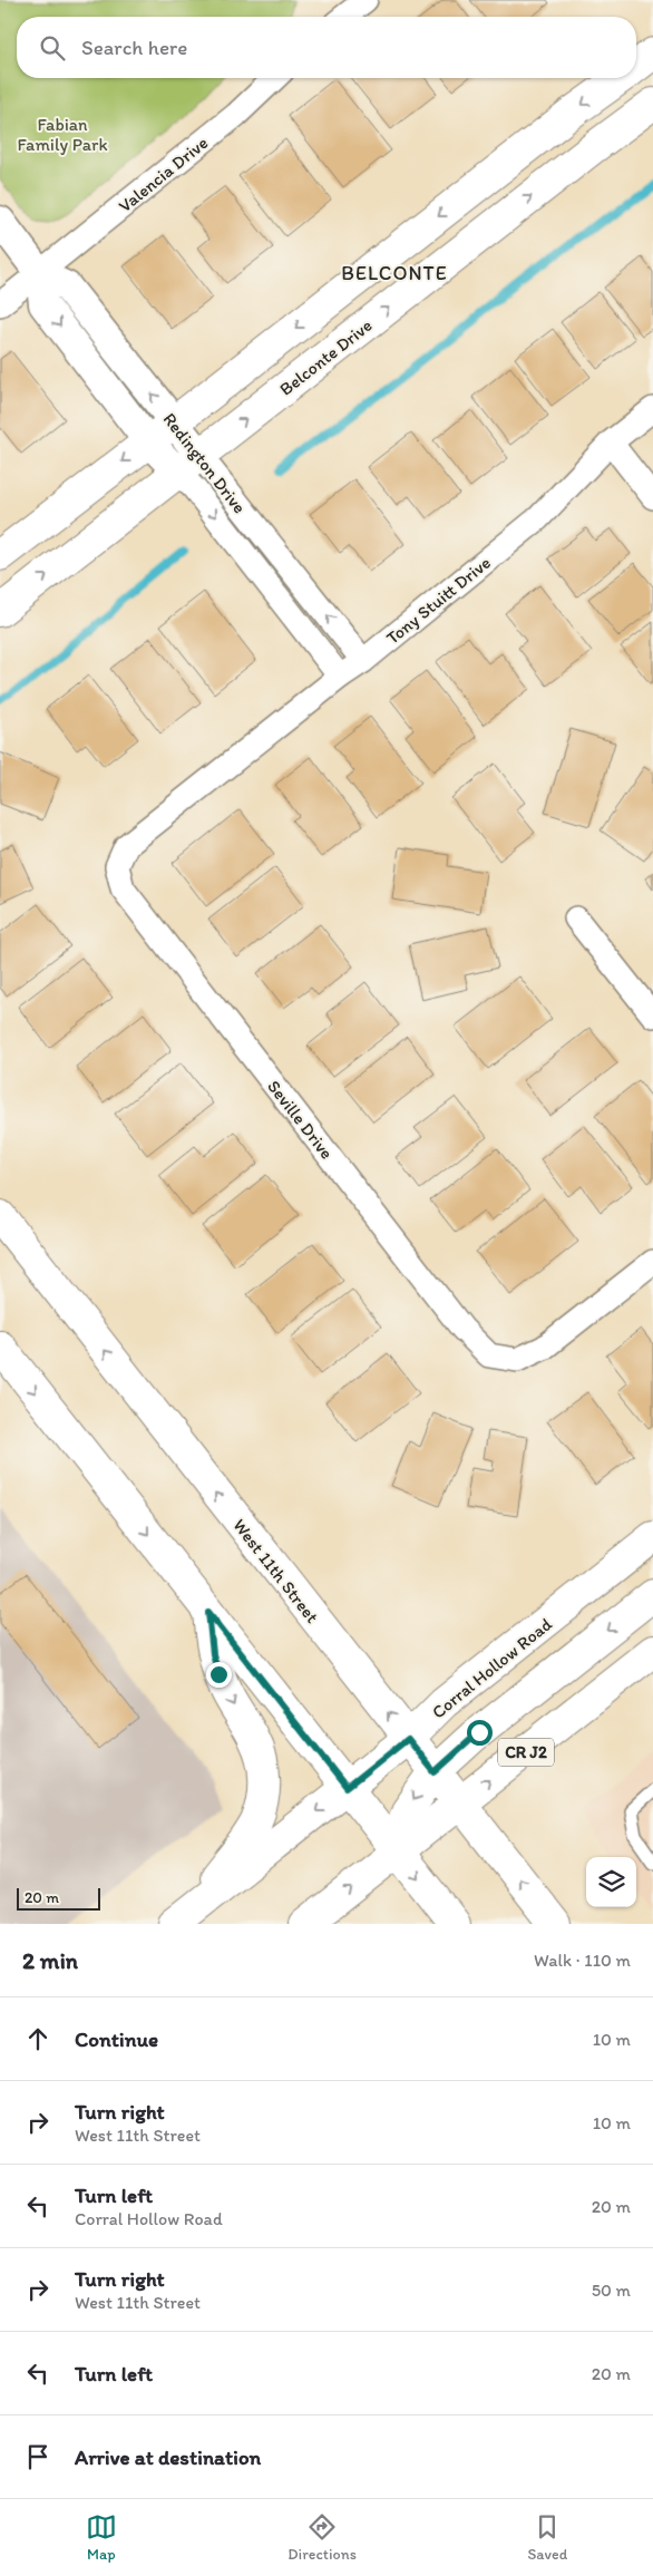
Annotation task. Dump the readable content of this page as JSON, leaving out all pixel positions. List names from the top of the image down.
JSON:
{
  "streets": {
    "main road": [
      "Belconte Drive",
      "West 11th Street",
      "Corral Hollow Road",
      "CR J2"
    ],
    "street": [
      "Valencia Drive",
      "Redington Drive",
      "Tony Stuitt Drive",
      "Seville Drive"
    ]
  },
  "crossings": [
    ["Valencia Drive", "Redington Drive"],
    ["Belconte Drive", "Redington Drive"],
    ["Redington Drive", "Tony Stuitt Drive"],
    ["Tony Stuitt Drive", "Seville Drive"],
    ["West 11th Street", "Corral Hollow Road"],
    ["West 11th Street", "CR J2"]
  ],
  "districts": ["BELCONTE"],
  "parks": ["Fabian Family Park"],
  "scale_bar": "20 m",
  "page": {
    "search": "Search here",
    "scale": "20 m",
    "heading": ["2 min", "Walk · 110 m"],
    "list": [
      ["Continue", "10 m"],
      ["Turn right", "West 11th Street", "10 m"],
      ["Turn left", "Corral Hollow Road", "20 m"],
      ["Turn right", "West 11th Street", "50 m"],
      ["Turn left", "20 m"],
      "Arrive at destination"
    ],
    "nav": ["Map", "Directions", "Saved"]
  }
}
